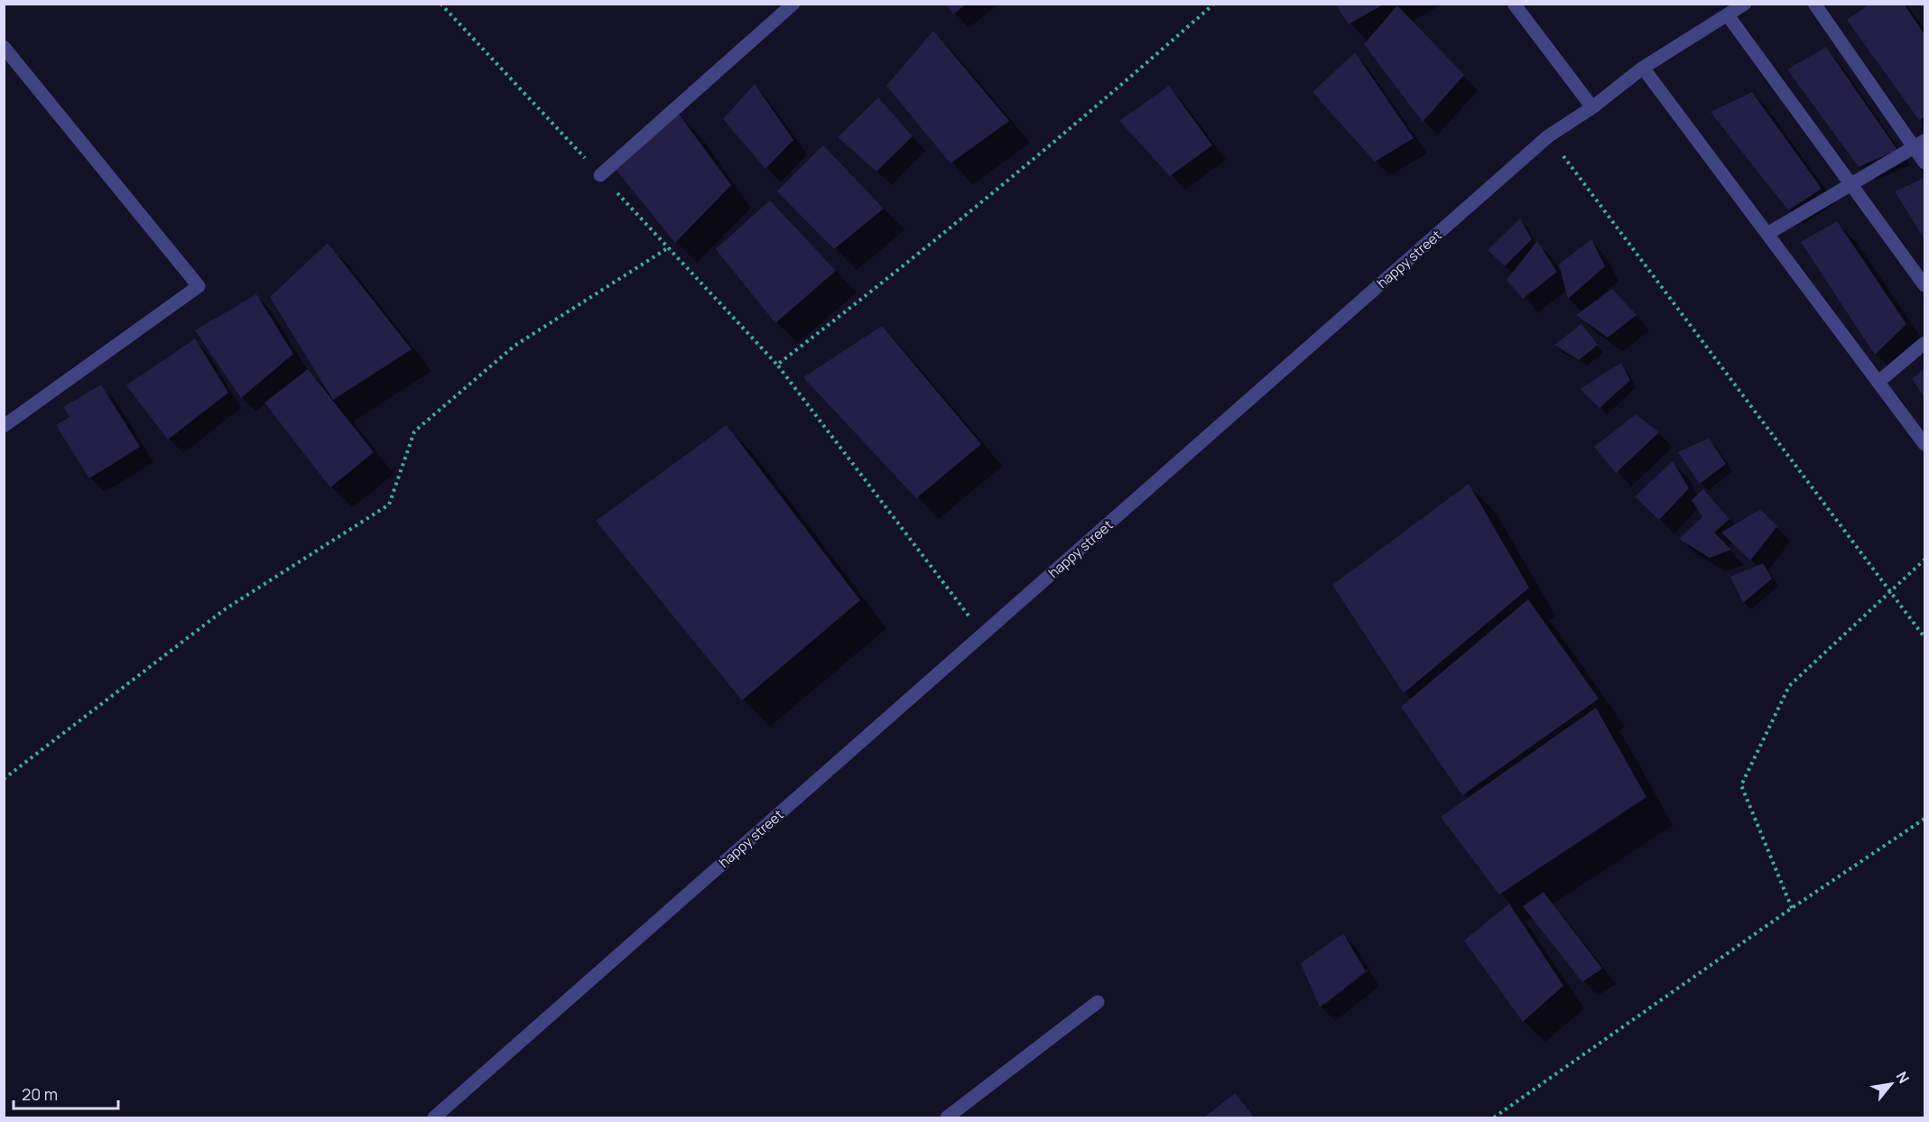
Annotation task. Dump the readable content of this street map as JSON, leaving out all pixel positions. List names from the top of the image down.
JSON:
{
  "streets": {
    "street": ["happy street"]
  },
  "scale_bar": "20 m",
  "north": "top right"
}
